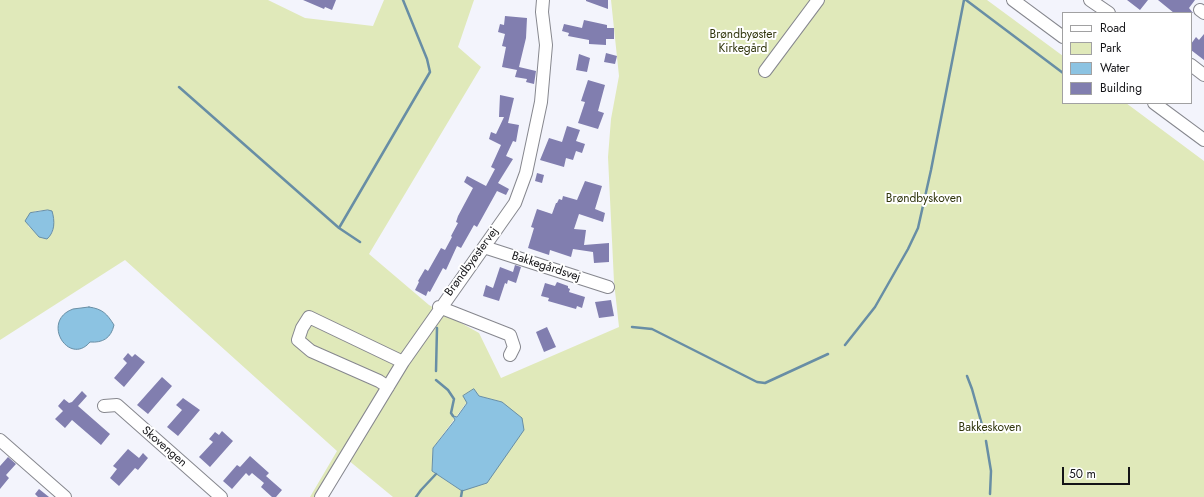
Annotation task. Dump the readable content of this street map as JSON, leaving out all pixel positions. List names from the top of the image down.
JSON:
{
  "streets": {
    "street": ["Brøndbyøstervej", "Bakkegårdsvej", "Skovengen"]
  },
  "crossings": [
    ["Brøndbyøstervej", "Bakkegårdsvej"]
  ],
  "parks": ["Brøndbyøster Kirkegård", "Brøndbyskoven", "Bakkeskoven"],
  "legend": [
    "Road",
    "Park",
    "Water",
    "Building"
  ],
  "scale_bar": "50 m"
}
